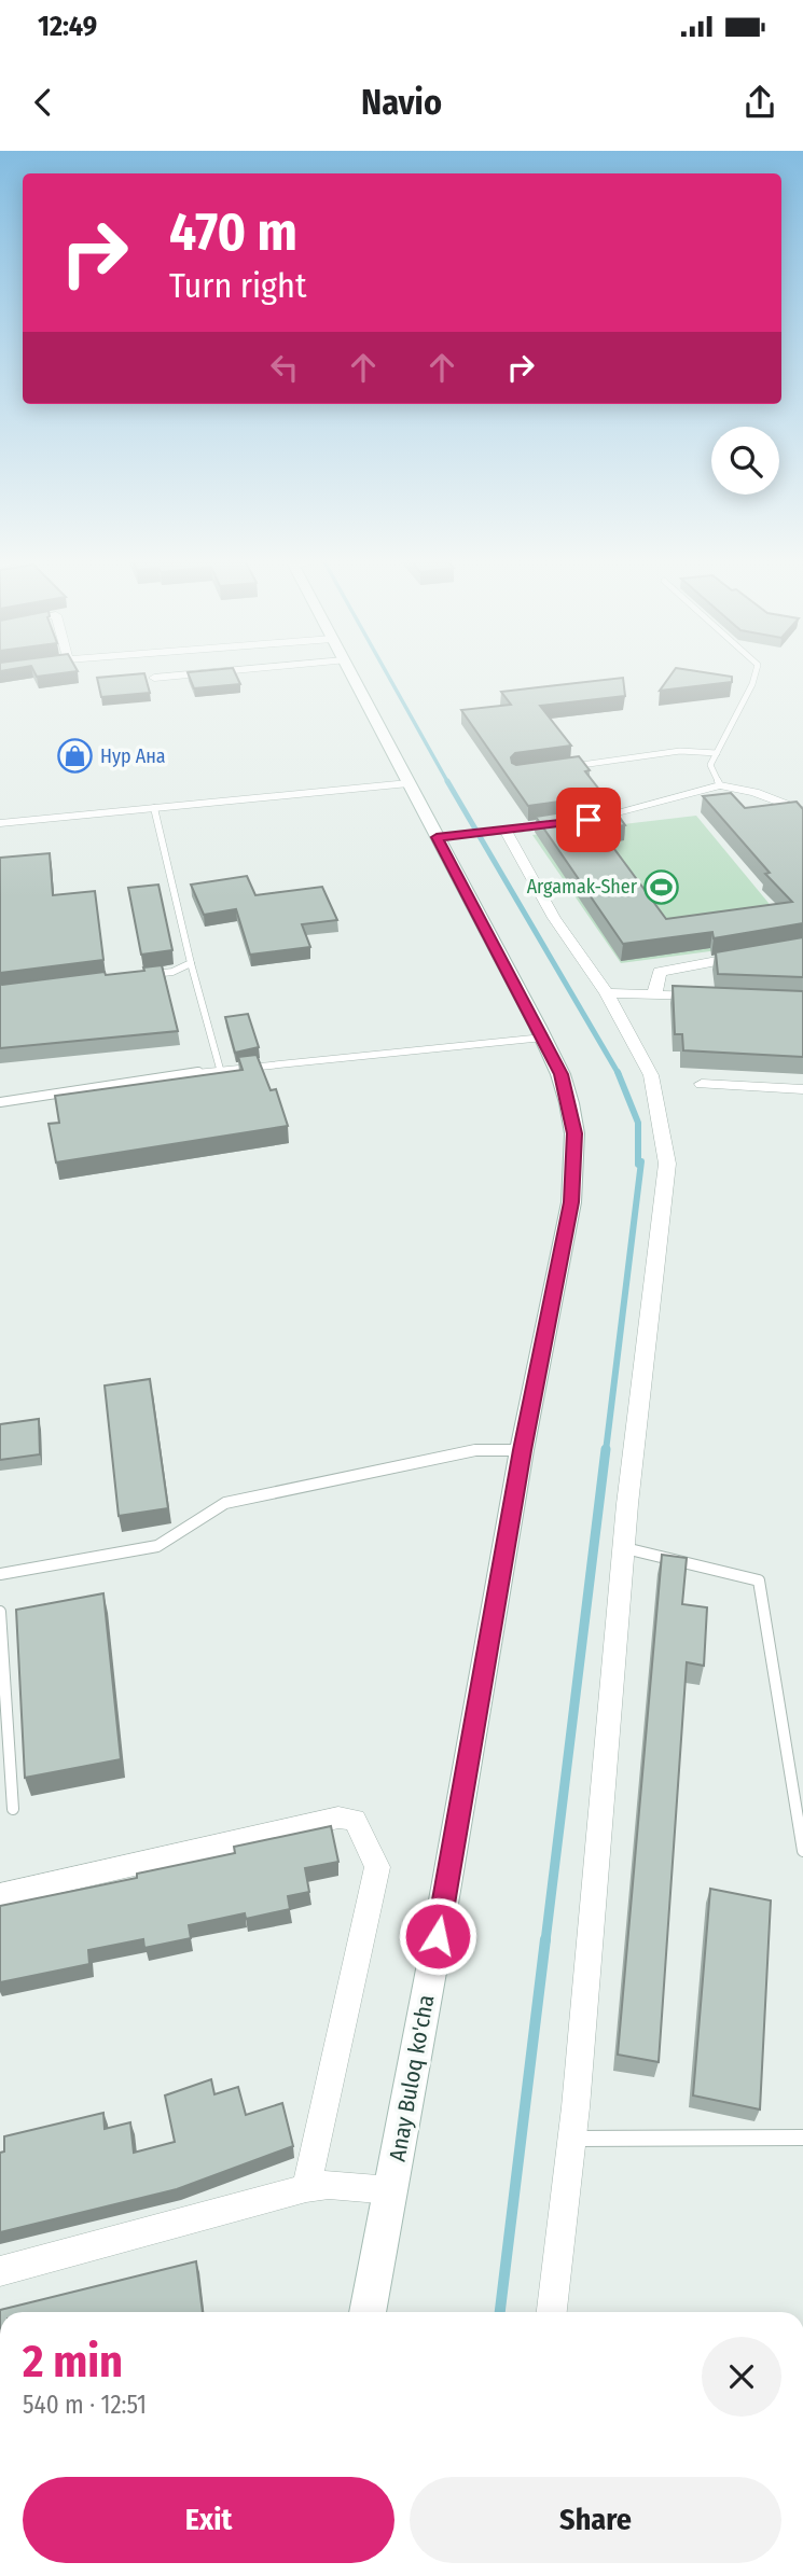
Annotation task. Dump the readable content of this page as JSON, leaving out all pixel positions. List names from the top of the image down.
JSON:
{
  "streets": {
    "main road": ["Anay Buloq ko'cha"]
  },
  "places": {
    "shop": ["Нур Ана"],
    "sports": ["Argamak-Sher"]
  },
  "page": {
    "status": "12:49",
    "header": "Navio",
    "turn": ["470 m", "Turn right"],
    "heading": ["2 min", "540 m · 12:51"],
    "buttons": ["Exit", "Share"]
  }
}
